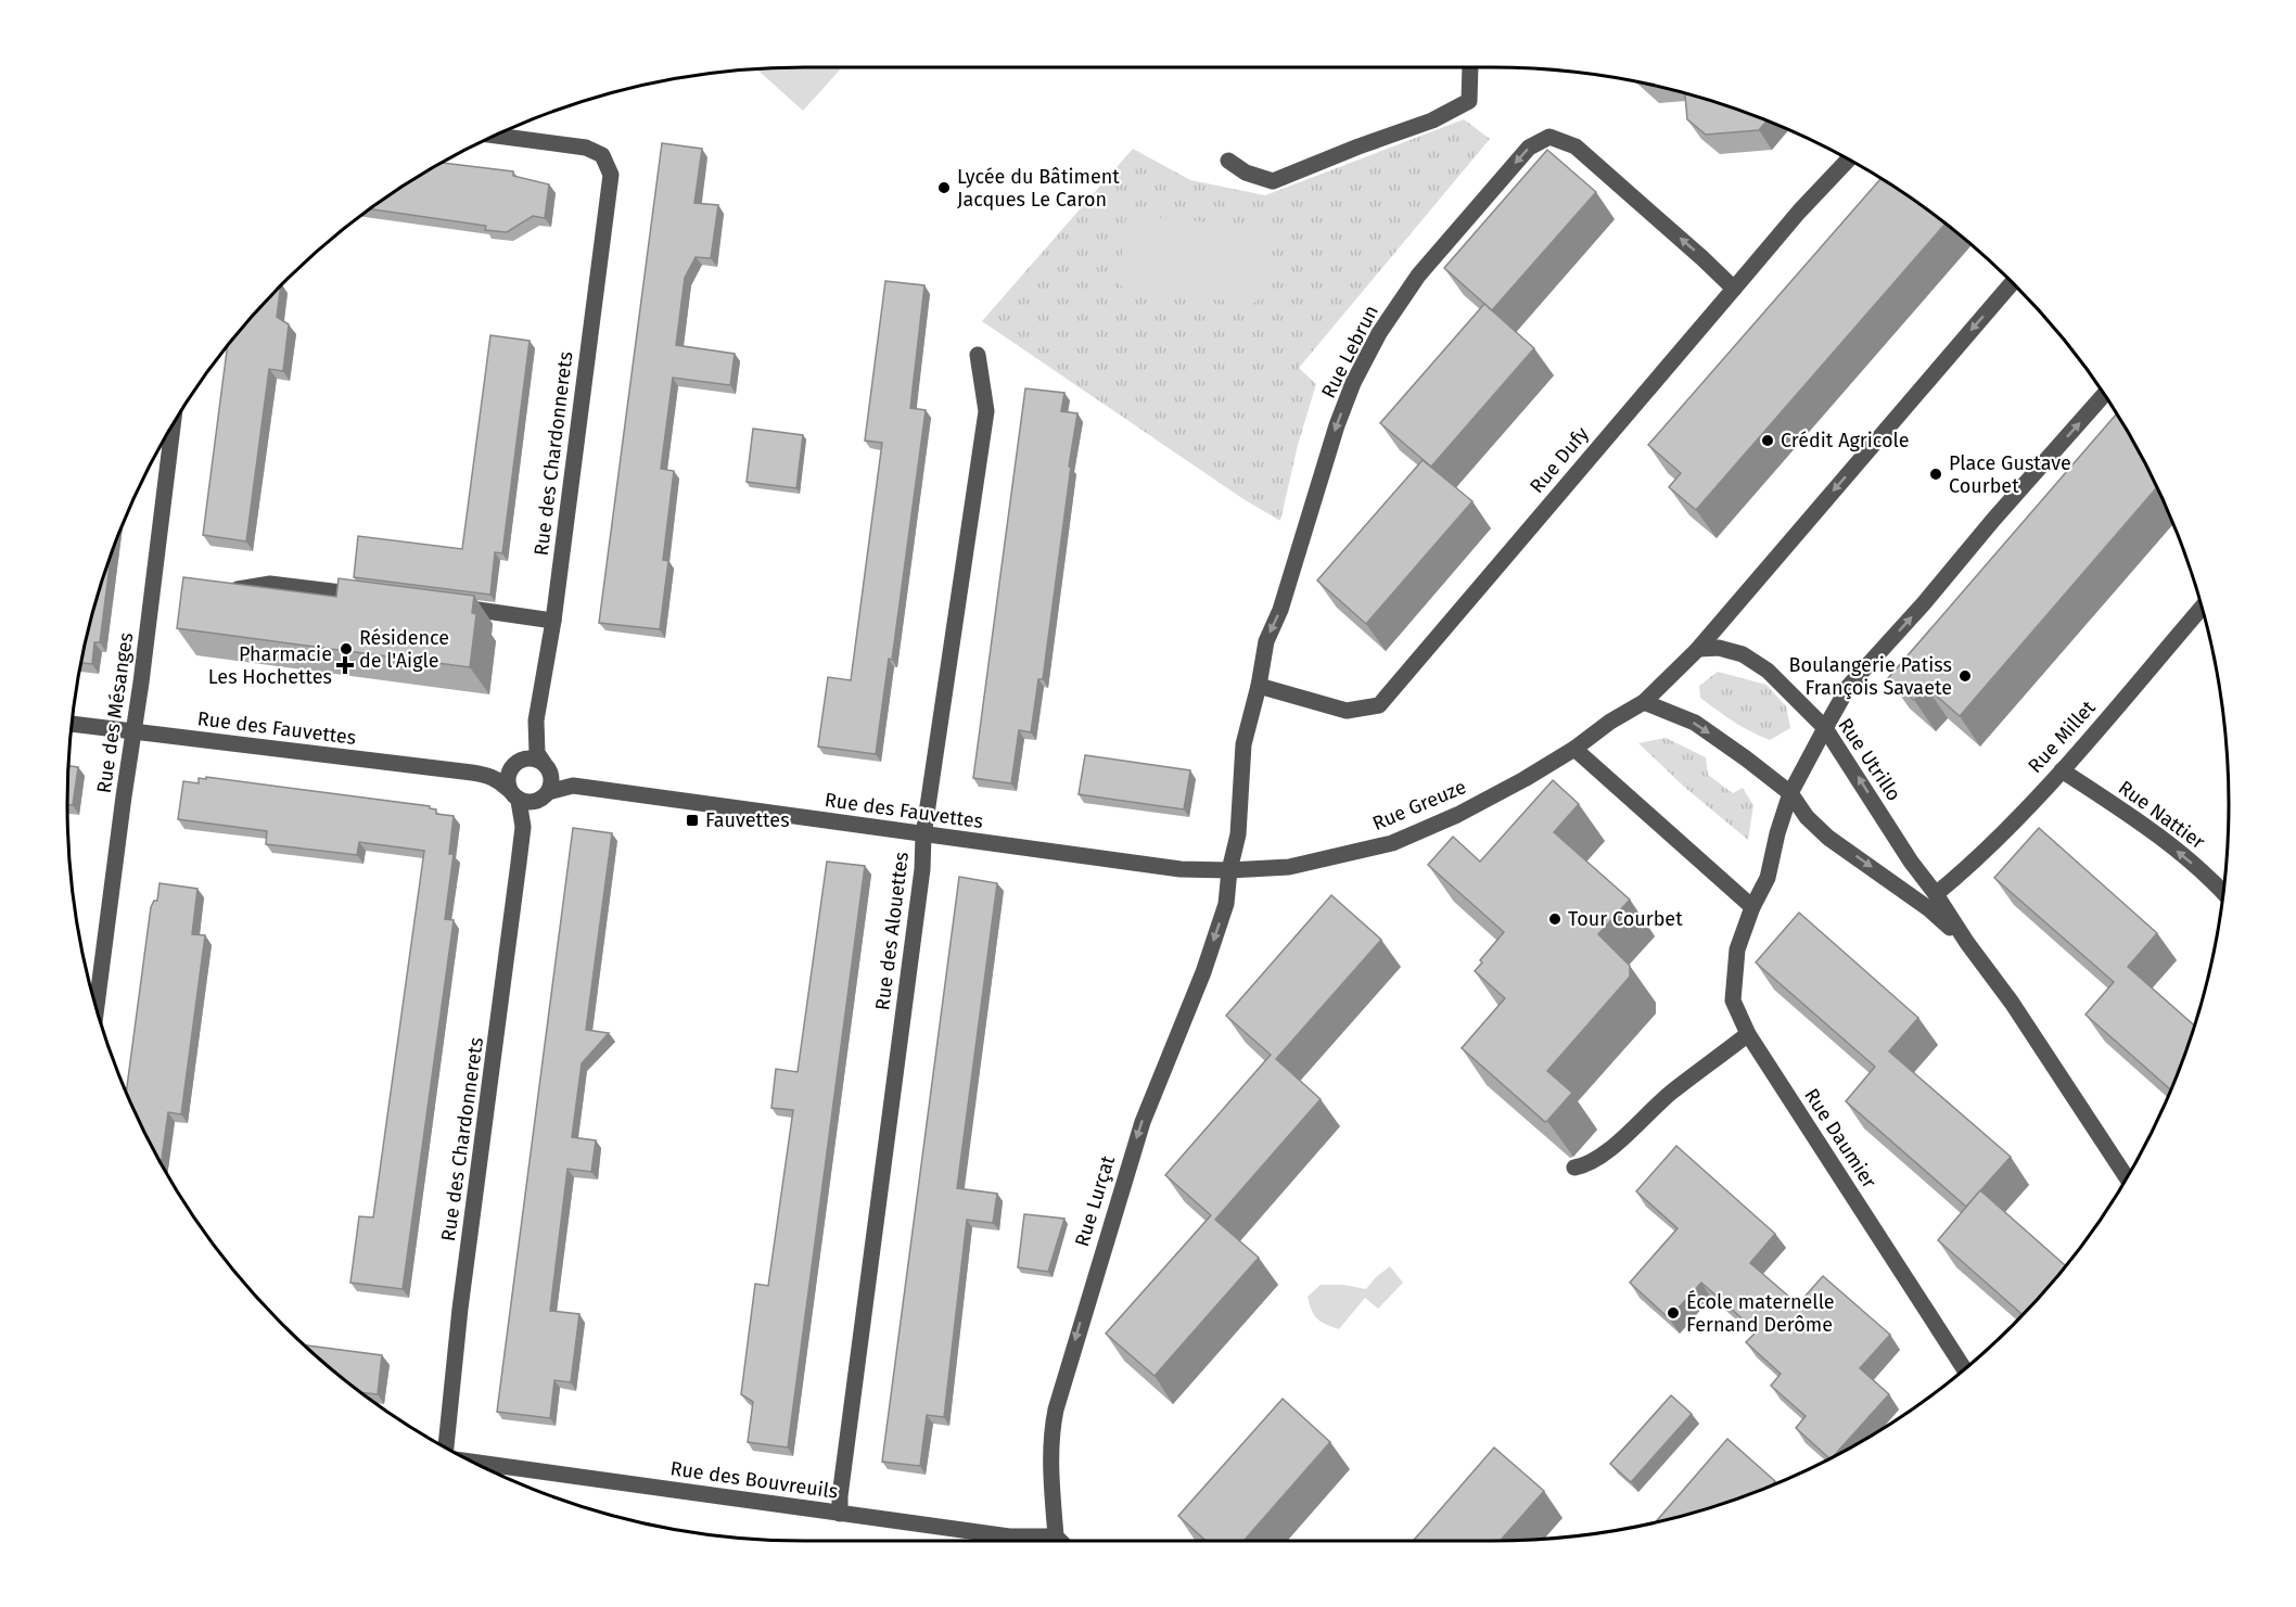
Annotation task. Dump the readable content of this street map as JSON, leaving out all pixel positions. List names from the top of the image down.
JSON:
{
  "streets": {
    "street": [
      "Rue Lebrun",
      "Rue des Chardonnerets",
      "Rue Dufy",
      "Rue des Mésanges",
      "Rue des Fauvettes",
      "Rue Millet",
      "Rue Utrillo",
      "Rue Greuze",
      "Rue Nattier",
      "Rue des Alouettes",
      "Rue Daumier",
      "Rue Lurçat",
      "Rue des Bouvreuils"
    ]
  },
  "crossings": [
    ["Rue Lebrun", "Rue Dufy"],
    ["Rue Lebrun", "Rue des Fauvettes"],
    ["Rue Lebrun", "Rue Greuze"],
    ["Rue Lebrun", "Rue Lurçat"],
    ["Rue des Chardonnerets", "Rue des Fauvettes"],
    ["Rue des Mésanges", "Rue des Fauvettes"],
    ["Rue des Fauvettes", "Rue Greuze"],
    ["Rue des Fauvettes", "Rue des Alouettes"],
    ["Rue des Fauvettes", "Rue Lurçat"],
    ["Rue Millet", "Rue Utrillo"],
    ["Rue Millet", "Rue Nattier"],
    ["Rue Utrillo", "Rue Greuze"],
    ["Rue Utrillo", "Rue Daumier"],
    ["Rue Greuze", "Rue Lurçat"],
    ["Rue des Alouettes", "Rue des Bouvreuils"]
  ],
  "one_way": [
    "Rue Greuze",
    "Rue Nattier",
    "Rue Daumier",
    "Rue Lurçat"
  ],
  "places": {
    "other": [
      "Lycée du Bâtiment Jacques Le Caron",
      "Crédit Agricole",
      "Place Gustave Courbet",
      "Résidence de l'Aigle",
      "Boulangerie Patiss François Savaete",
      "Tour Courbet",
      "École maternelle Fernand Derôme"
    ],
    "health": ["Pharmacie Les Hochettes"],
    "transit": ["Fauvettes"]
  }
}
